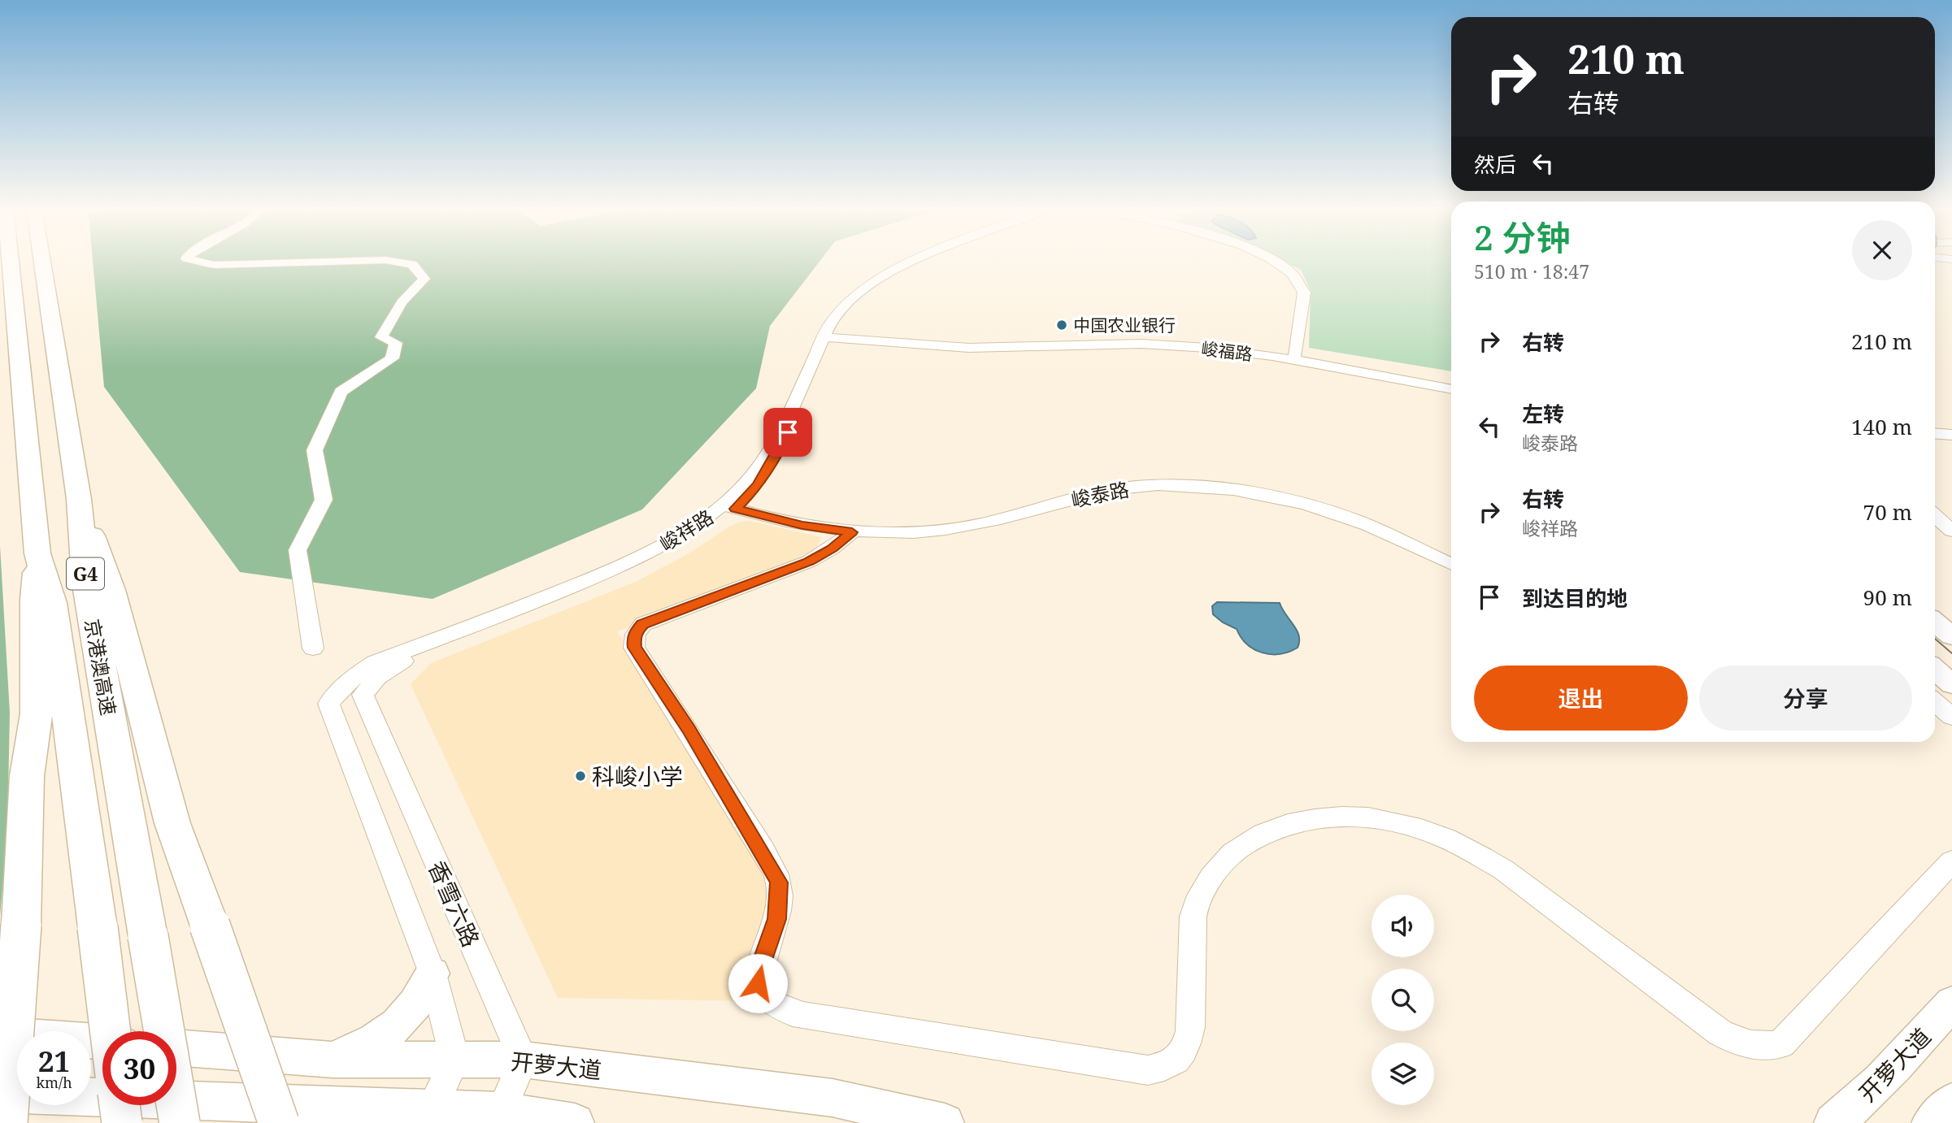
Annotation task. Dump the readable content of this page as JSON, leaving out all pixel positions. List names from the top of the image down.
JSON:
{
  "streets": {
    "highway": ["G4", "京港澳高速"],
    "main road": ["开萝大道"],
    "street": [
      "峻福路",
      "峻泰路",
      "峻祥路",
      "香雪六路"
    ]
  },
  "crossings": [
    ["峻福路", "峻祥路"],
    ["峻泰路", "峻祥路"],
    ["峻祥路", "香雪六路"],
    ["香雪六路", "开萝大道"]
  ],
  "places": ["中国农业银行", "科峻小学"],
  "page": {
    "turn": ["210 m", "右转"],
    "then": "然后",
    "heading": ["2 分钟", "510 m · 18:47"],
    "list": [
      {
        "name": "右转",
        "value": "210 m"
      },
      {
        "name": "左转",
        "note": "峻泰路",
        "value": "140 m"
      },
      {
        "name": "右转",
        "note": "峻祥路",
        "value": "70 m"
      },
      {
        "name": "到达目的地",
        "value": "90 m"
      }
    ],
    "buttons": ["退出", "分享"],
    "speed": "21 km/h",
    "limit": "30"
  }
}
